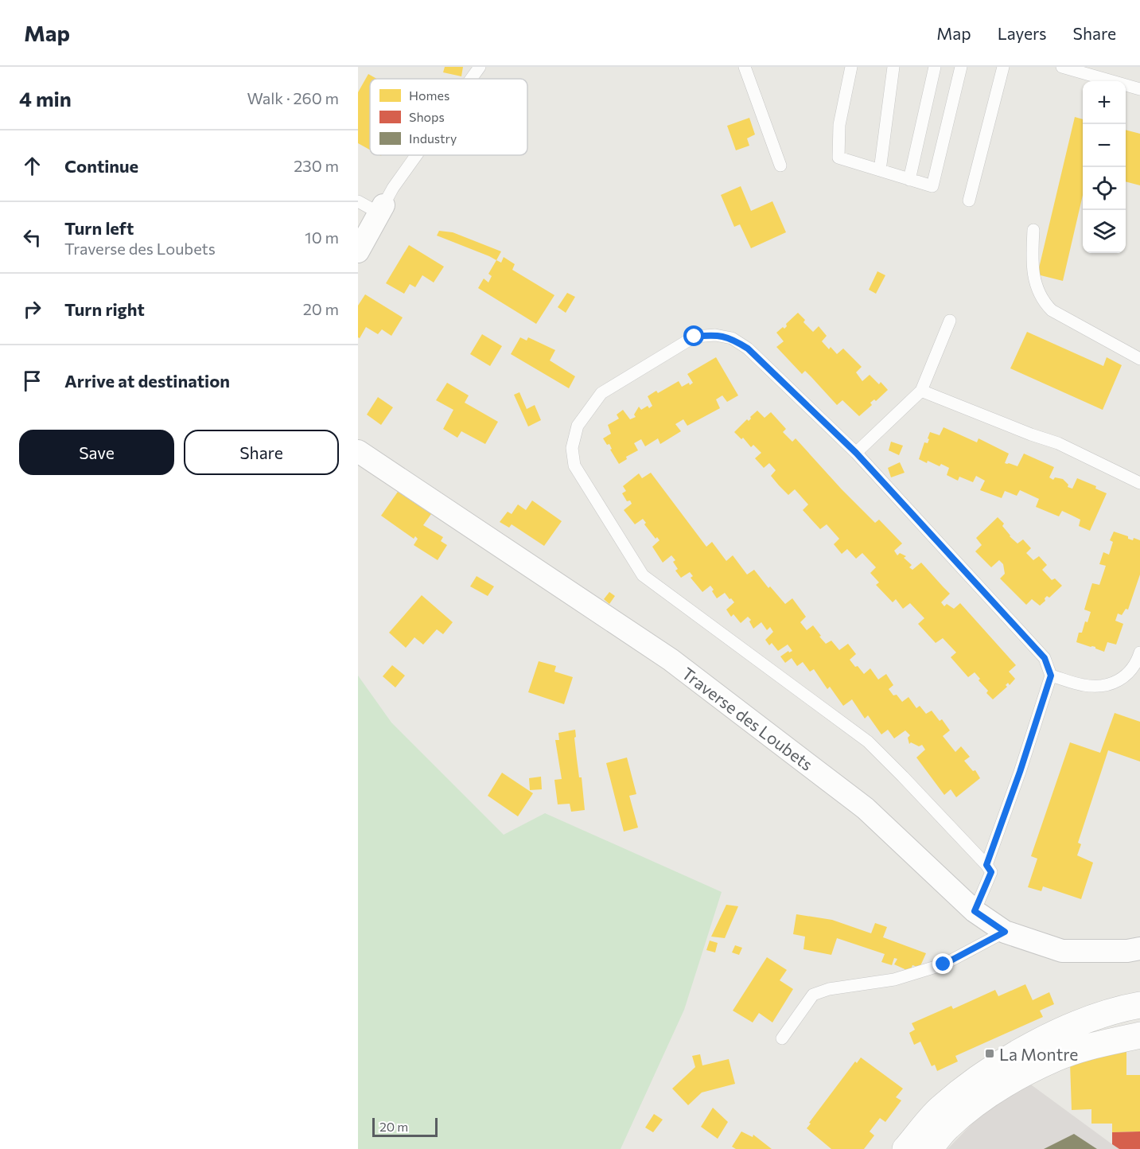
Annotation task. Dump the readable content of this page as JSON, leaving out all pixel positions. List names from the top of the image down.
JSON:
{
  "streets": {
    "street": ["Traverse des Loubets"]
  },
  "places": {
    "transit": ["La Montre"]
  },
  "legend": ["Homes", "Shops", "Industry"],
  "scale_bar": "20 m",
  "page": {
    "header": "Map",
    "nav": ["Map", "Layers", "Share"],
    "heading": ["4 min", "Walk · 260 m"],
    "map_buttons": ["+", "−"],
    "list": [
      ["Continue", "230 m"],
      ["Turn left", "Traverse des Loubets", "10 m"],
      ["Turn right", "20 m"],
      "Arrive at destination"
    ],
    "buttons": ["Save", "Share"],
    "scale": "20 m"
  }
}
